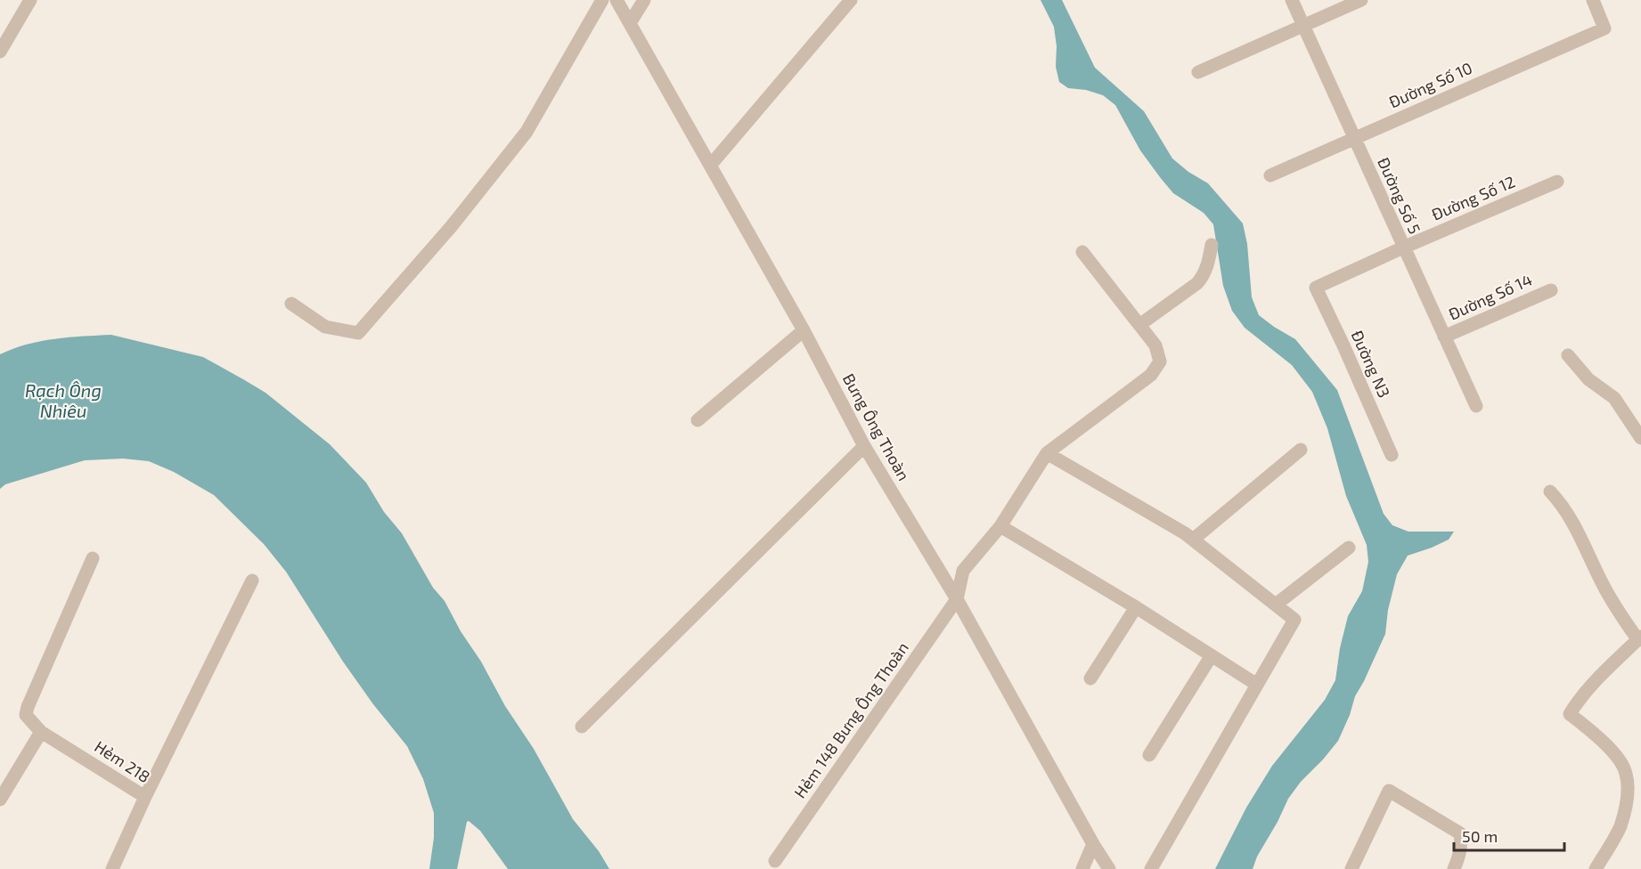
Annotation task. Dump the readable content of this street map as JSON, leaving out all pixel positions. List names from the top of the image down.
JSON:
{
  "streets": {
    "street": [
      "Đường Số 10",
      "Đường Số 5",
      "Đường Số 12",
      "Đường Số 14",
      "Đường N3",
      "Bưng Ông Thoàn",
      "Hẻm 148 Bưng Ông Thoàn",
      "Hẻm 218"
    ]
  },
  "crossings": [
    ["Đường Số 10", "Đường Số 5"],
    ["Đường Số 5", "Đường Số 12"],
    ["Đường Số 5", "Đường Số 14"],
    ["Đường Số 12", "Đường N3"],
    ["Bưng Ông Thoàn", "Hẻm 148 Bưng Ông Thoàn"]
  ],
  "water": ["Rạch Ông Nhiêu"],
  "scale_bar": "50 m"
}
